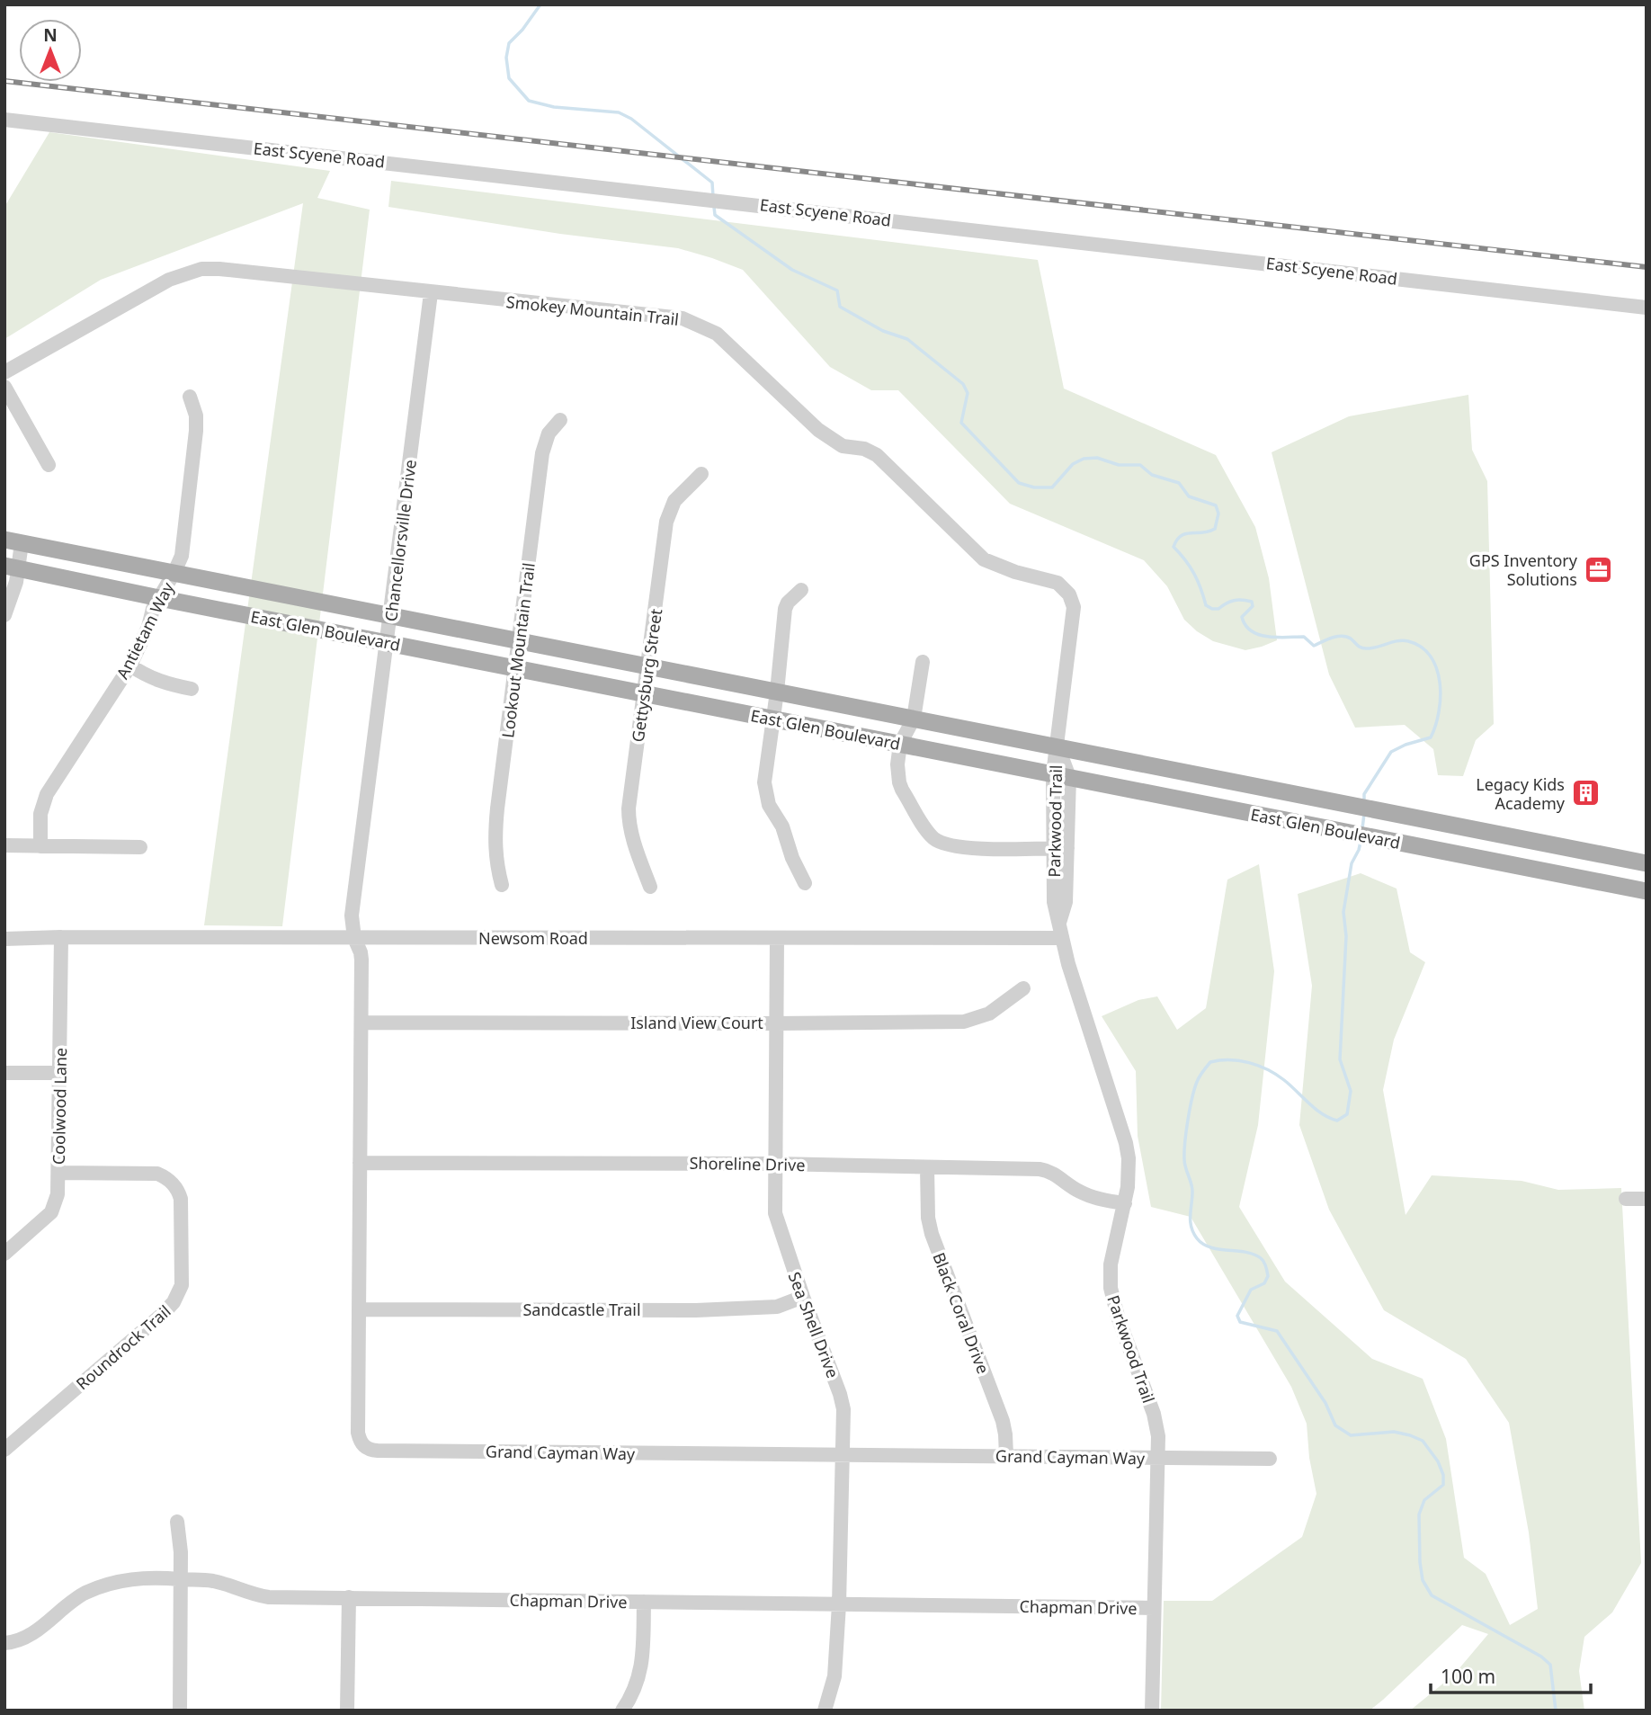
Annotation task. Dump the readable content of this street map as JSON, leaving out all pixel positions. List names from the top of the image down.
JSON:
{
  "streets": {
    "main road": ["East Glen Boulevard"],
    "street": [
      "East Scyene Road",
      "Smokey Mountain Trail",
      "Chancellorsville Drive",
      "Antietam Way",
      "Lookout Mountain Trail",
      "Gettysburg Street",
      "Parkwood Trail",
      "Newsom Road",
      "Island View Court",
      "Coolwood Lane",
      "Shoreline Drive",
      "Sandcastle Trail",
      "Black Coral Drive",
      "Sea Shell Drive",
      "Roundrock Trail",
      "Grand Cayman Way",
      "Chapman Drive"
    ]
  },
  "crossings": [
    ["Smokey Mountain Trail", "Chancellorsville Drive"],
    ["Smokey Mountain Trail", "East Glen Boulevard"],
    ["Smokey Mountain Trail", "Parkwood Trail"],
    ["Chancellorsville Drive", "East Glen Boulevard"],
    ["Chancellorsville Drive", "Newsom Road"],
    ["Chancellorsville Drive", "Grand Cayman Way"],
    ["Antietam Way", "East Glen Boulevard"],
    ["East Glen Boulevard", "Lookout Mountain Trail"],
    ["East Glen Boulevard", "Gettysburg Street"],
    ["East Glen Boulevard", "Parkwood Trail"],
    ["Parkwood Trail", "Newsom Road"],
    ["Parkwood Trail", "Shoreline Drive"],
    ["Parkwood Trail", "Grand Cayman Way"],
    ["Parkwood Trail", "Chapman Drive"],
    ["Newsom Road", "Coolwood Lane"],
    ["Newsom Road", "Sea Shell Drive"],
    ["Newsom Road", "Grand Cayman Way"],
    ["Island View Court", "Sea Shell Drive"],
    ["Island View Court", "Grand Cayman Way"],
    ["Coolwood Lane", "Roundrock Trail"],
    ["Shoreline Drive", "Black Coral Drive"],
    ["Shoreline Drive", "Sea Shell Drive"],
    ["Shoreline Drive", "Grand Cayman Way"],
    ["Sandcastle Trail", "Sea Shell Drive"],
    ["Sandcastle Trail", "Grand Cayman Way"],
    ["Black Coral Drive", "Grand Cayman Way"],
    ["Sea Shell Drive", "Grand Cayman Way"],
    ["Sea Shell Drive", "Chapman Drive"]
  ],
  "places": {
    "office": ["GPS Inventory Solutions"],
    "building": ["Legacy Kids Academy"]
  },
  "scale_bar": "100 m",
  "north": "top"
}
